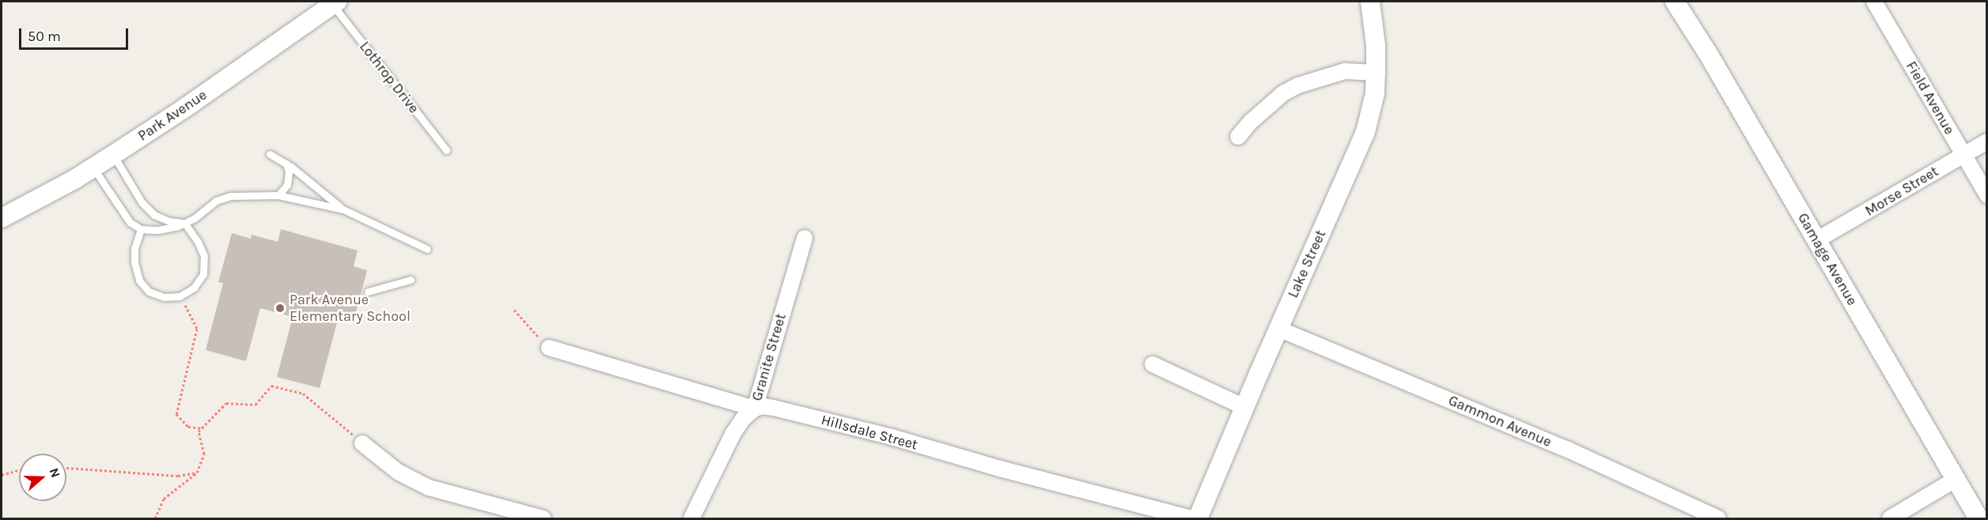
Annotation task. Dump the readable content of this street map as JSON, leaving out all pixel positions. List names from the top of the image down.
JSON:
{
  "streets": {
    "street": [
      "Field Avenue",
      "Park Avenue",
      "Morse Street",
      "Gamage Avenue",
      "Lake Street",
      "Granite Street",
      "Gammon Avenue",
      "Hillsdale Street"
    ],
    "lane": ["Lothrop Drive"]
  },
  "crossings": [
    ["Lothrop Drive", "Park Avenue"],
    ["Field Avenue", "Morse Street"],
    ["Morse Street", "Gamage Avenue"],
    ["Lake Street", "Gammon Avenue"],
    ["Granite Street", "Hillsdale Street"]
  ],
  "places": ["Park Avenue Elementary School"],
  "scale_bar": "50 m",
  "north": "right"
}
